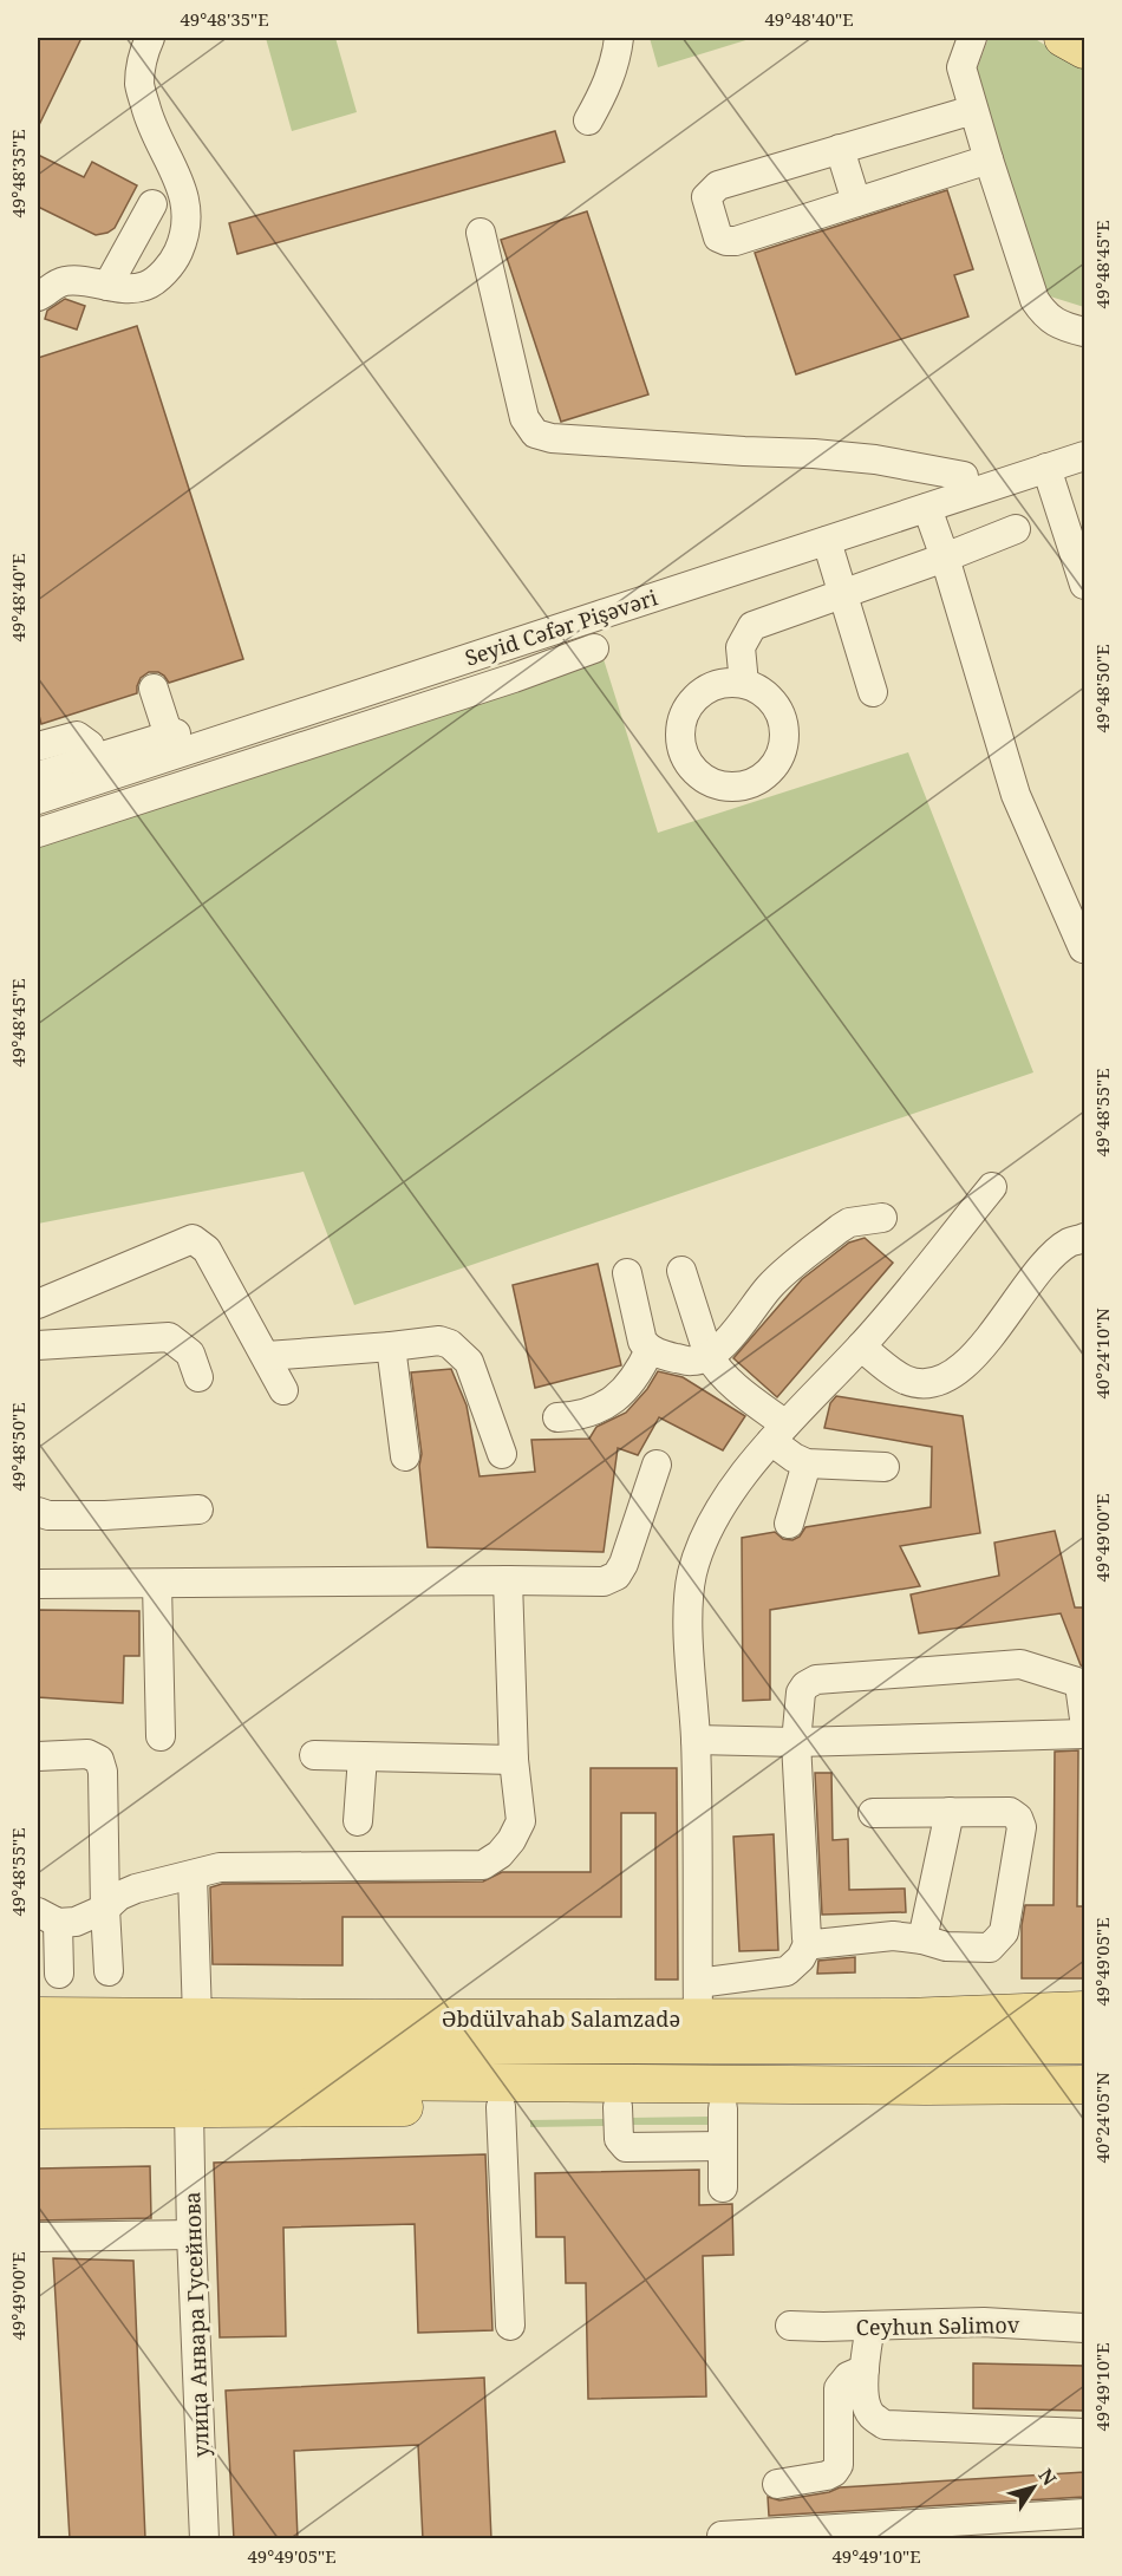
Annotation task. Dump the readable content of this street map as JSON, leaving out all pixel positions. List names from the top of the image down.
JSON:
{
  "streets": {
    "main road": ["Əbdülvahab Salamzadə"],
    "street": ["Seyid Cəfər Pişəvəri", "улица Анвара Гусейнова", "Ceyhun Səlimov"]
  },
  "north": "top right",
  "coordinates": [
    "49°48'35\"E",
    "49°48'40\"E",
    "49°48'45\"E",
    "49°48'50\"E",
    "49°48'55\"E",
    "40°24'10\"N",
    "49°49'00\"E",
    "49°49'05\"E",
    "40°24'05\"N",
    "49°49'10\"E"
  ]
}
